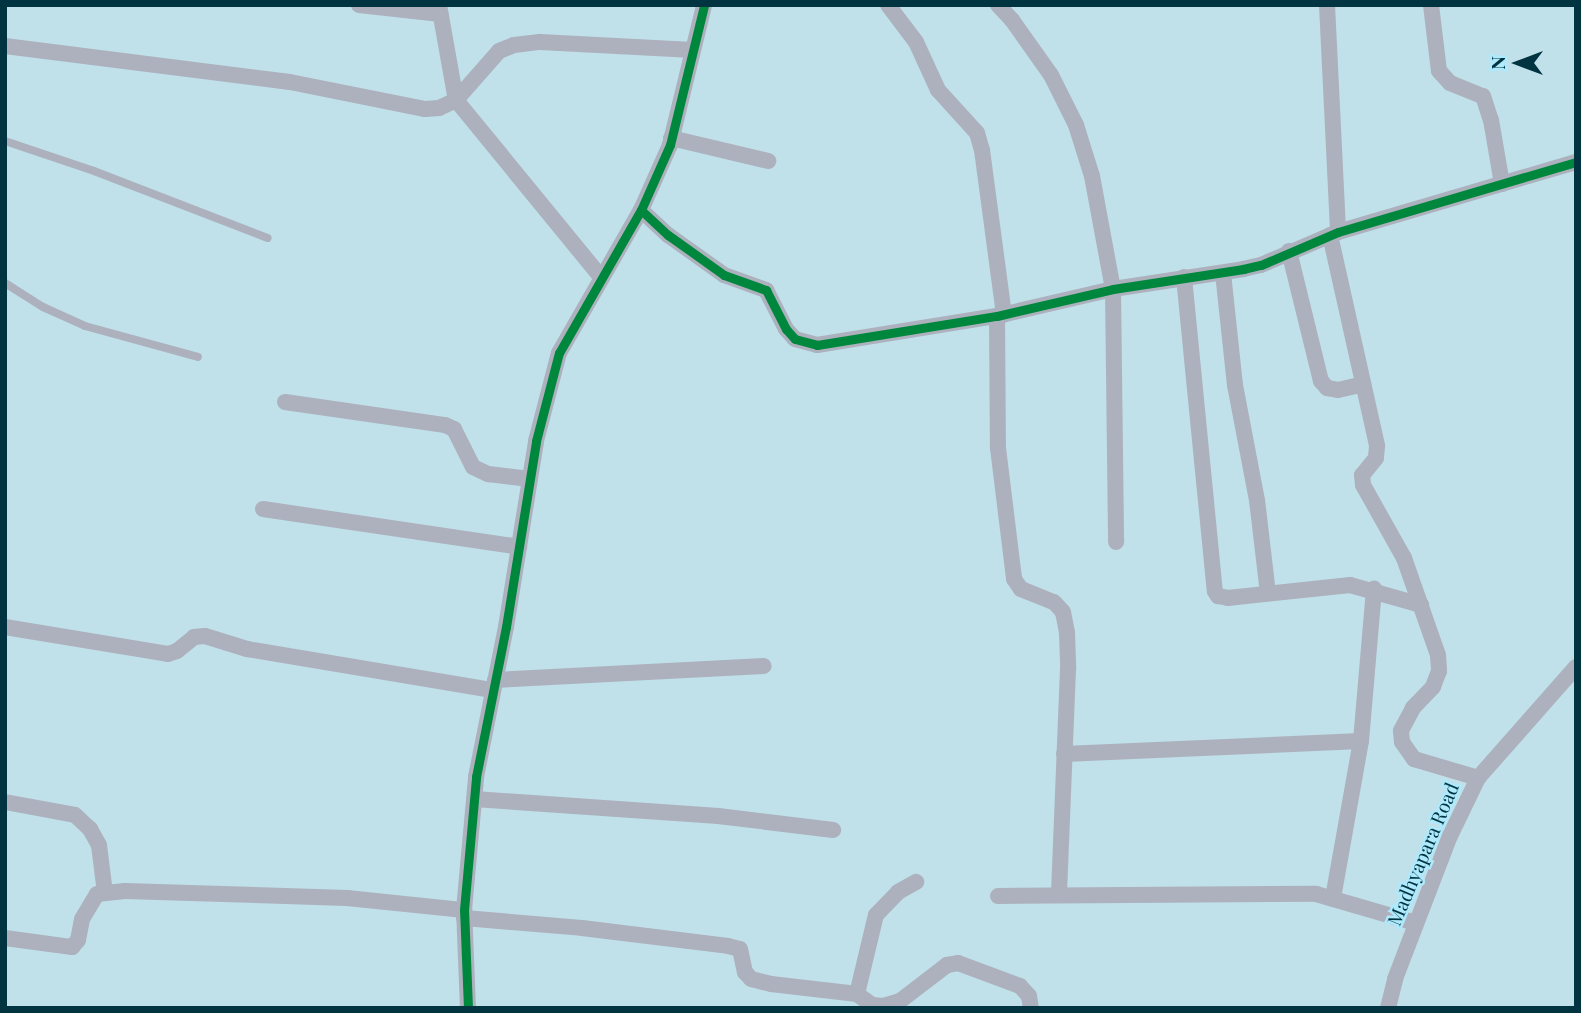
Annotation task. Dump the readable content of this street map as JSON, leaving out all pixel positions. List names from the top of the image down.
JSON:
{
  "streets": {
    "street": ["Madhyapara Road"]
  },
  "north": "left"
}
